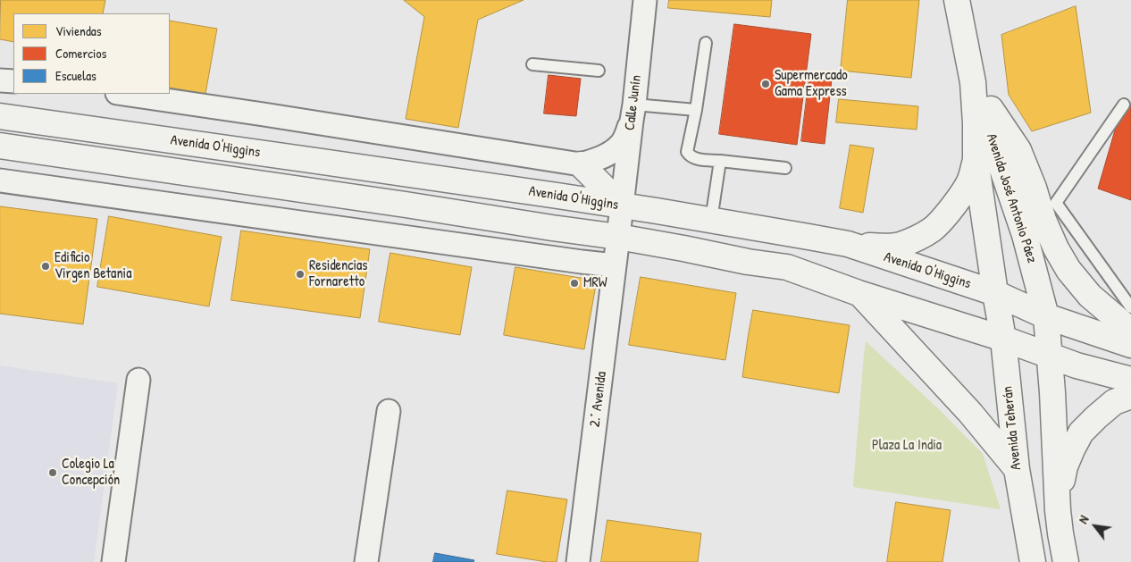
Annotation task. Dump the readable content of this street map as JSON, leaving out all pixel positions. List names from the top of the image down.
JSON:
{
  "streets": {
    "main road": ["Avenida O'Higgins", "Avenida José Antonio Páez", "Avenida Teherán"],
    "street": ["Calle Junín", "2.° Avenida"]
  },
  "crossings": [
    ["Calle Junín", "Avenida O'Higgins"],
    ["Calle Junín", "2.° Avenida"],
    ["Avenida O'Higgins", "Avenida José Antonio Páez"],
    ["Avenida O'Higgins", "2.° Avenida"],
    ["Avenida O'Higgins", "Avenida Teherán"],
    ["Avenida José Antonio Páez", "Avenida Teherán"]
  ],
  "parks": ["Plaza La India"],
  "places": [
    "Supermercado Gama Express",
    "Edificio Virgen Betania",
    "Residencias Fornaretto",
    "MRW",
    "Colegio La Concepción"
  ],
  "legend": ["Viviendas", "Comercios", "Escuelas"],
  "north": "top left"
}
